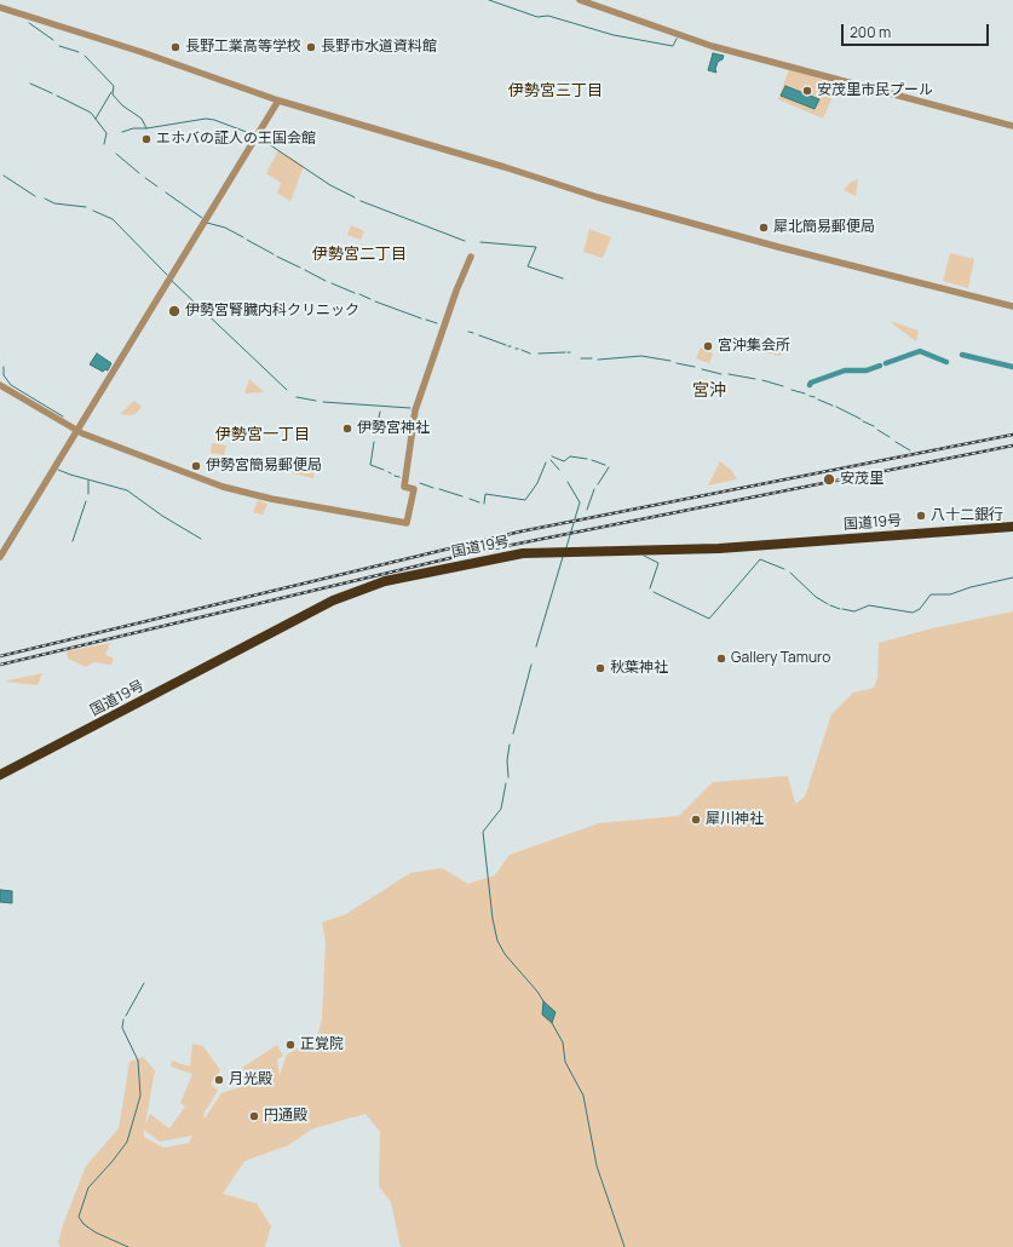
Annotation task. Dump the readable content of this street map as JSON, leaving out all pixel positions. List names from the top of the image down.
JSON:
{
  "streets": {
    "highway": ["国道19号"]
  },
  "districts": [
    "伊勢宮三丁目",
    "伊勢宮二丁目",
    "宮沖",
    "伊勢宮一丁目"
  ],
  "places": [
    "長野工業高等学校",
    "長野市水道資料館",
    "安茂里市民プール",
    "エホバの証人の王国会館",
    "犀北簡易郵便局",
    "伊勢宮腎臓内科クリニック",
    "宮沖集会所",
    "伊勢宮神社",
    "伊勢宮簡易郵便局",
    "安茂里",
    "八十二銀行",
    "Gallery Tamuro",
    "秋葉神社",
    "犀川神社",
    "正覚院",
    "月光殿",
    "円通殿"
  ],
  "scale_bar": "200 m"
}
